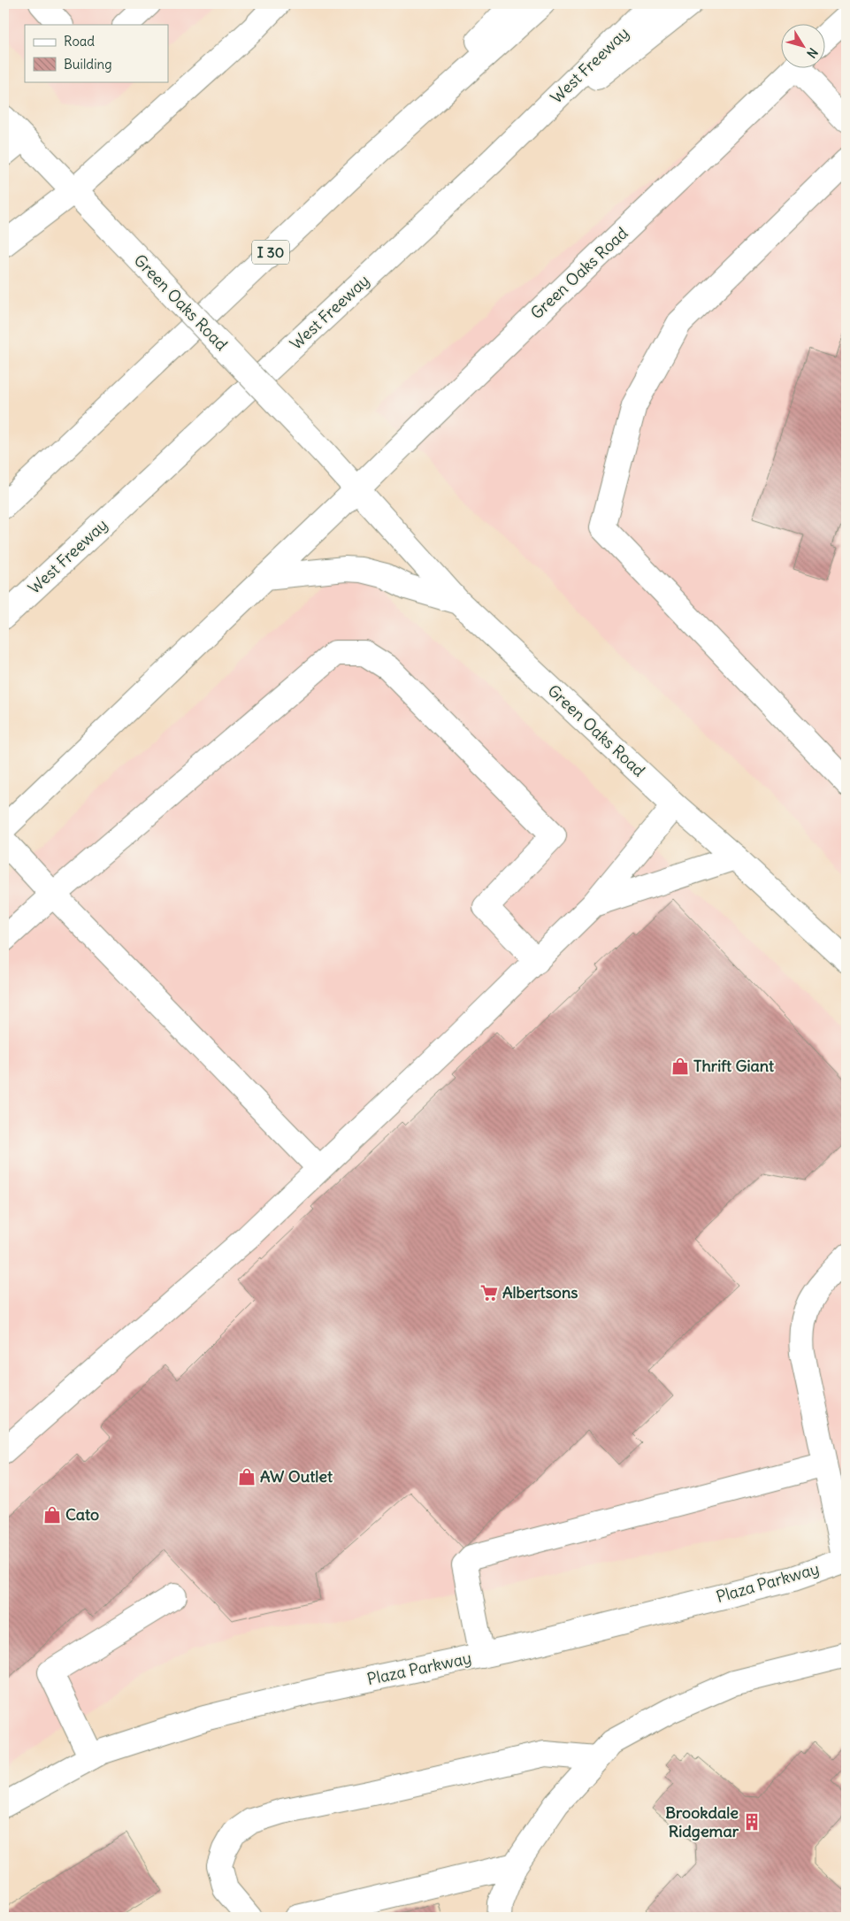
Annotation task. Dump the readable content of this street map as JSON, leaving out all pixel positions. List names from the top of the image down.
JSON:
{
  "streets": {
    "main road": [
      "West Freeway",
      "I 30",
      "Green Oaks Road",
      "Plaza Parkway"
    ]
  },
  "places": {
    "shop": ["Thrift Giant", "AW Outlet", "Cato"],
    "supermarket": ["Albertsons"],
    "building": ["Brookdale Ridgemar"]
  },
  "legend": ["Road", "Building"],
  "north": "bottom right"
}
